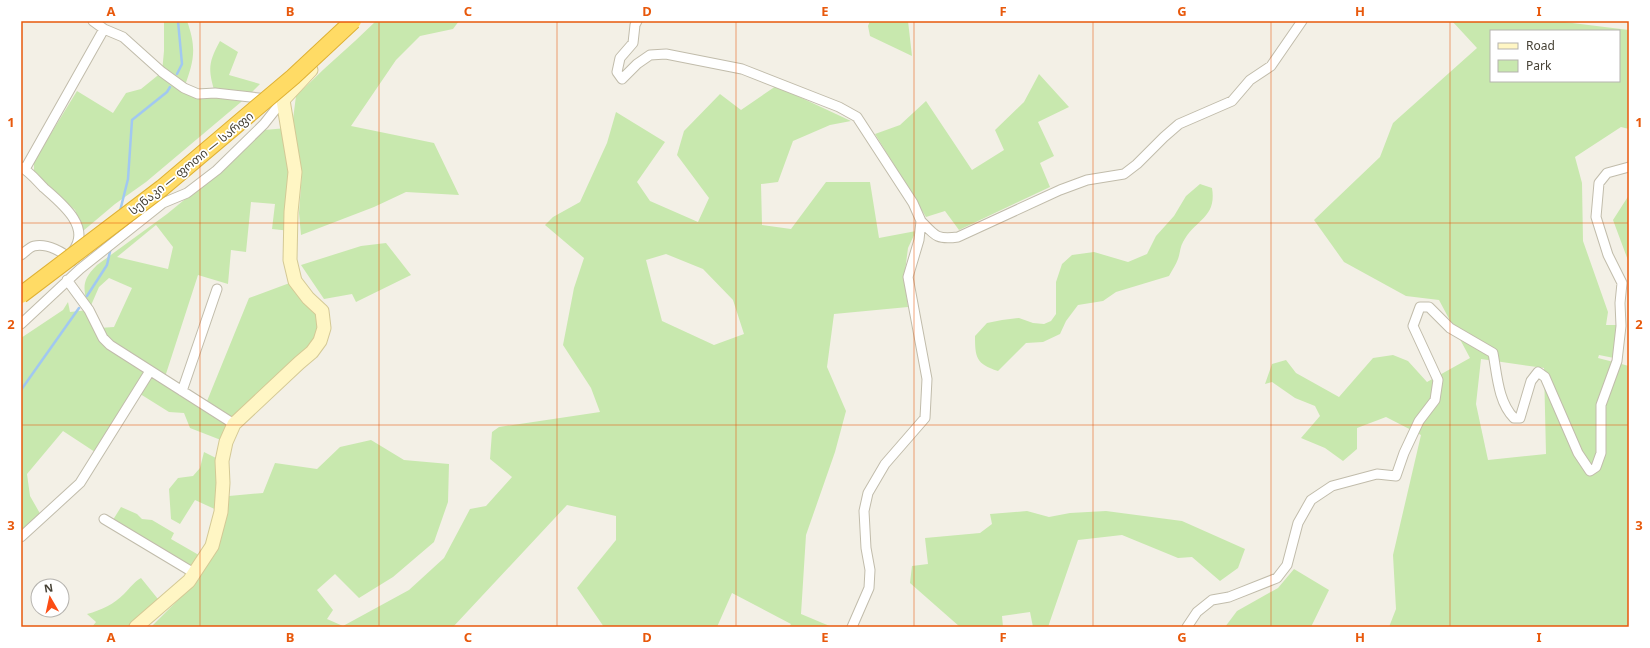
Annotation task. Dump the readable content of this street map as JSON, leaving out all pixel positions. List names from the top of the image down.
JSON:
{
  "streets": {
    "highway": ["სენაკი — ფოთი — სარფი"]
  },
  "legend": ["Road", "Park"],
  "north": "top",
  "grid": {
    "columns": [
      "A",
      "B",
      "C",
      "D",
      "E",
      "F",
      "G",
      "H",
      "I"
    ],
    "rows": ["1", "2", "3"]
  }
}
